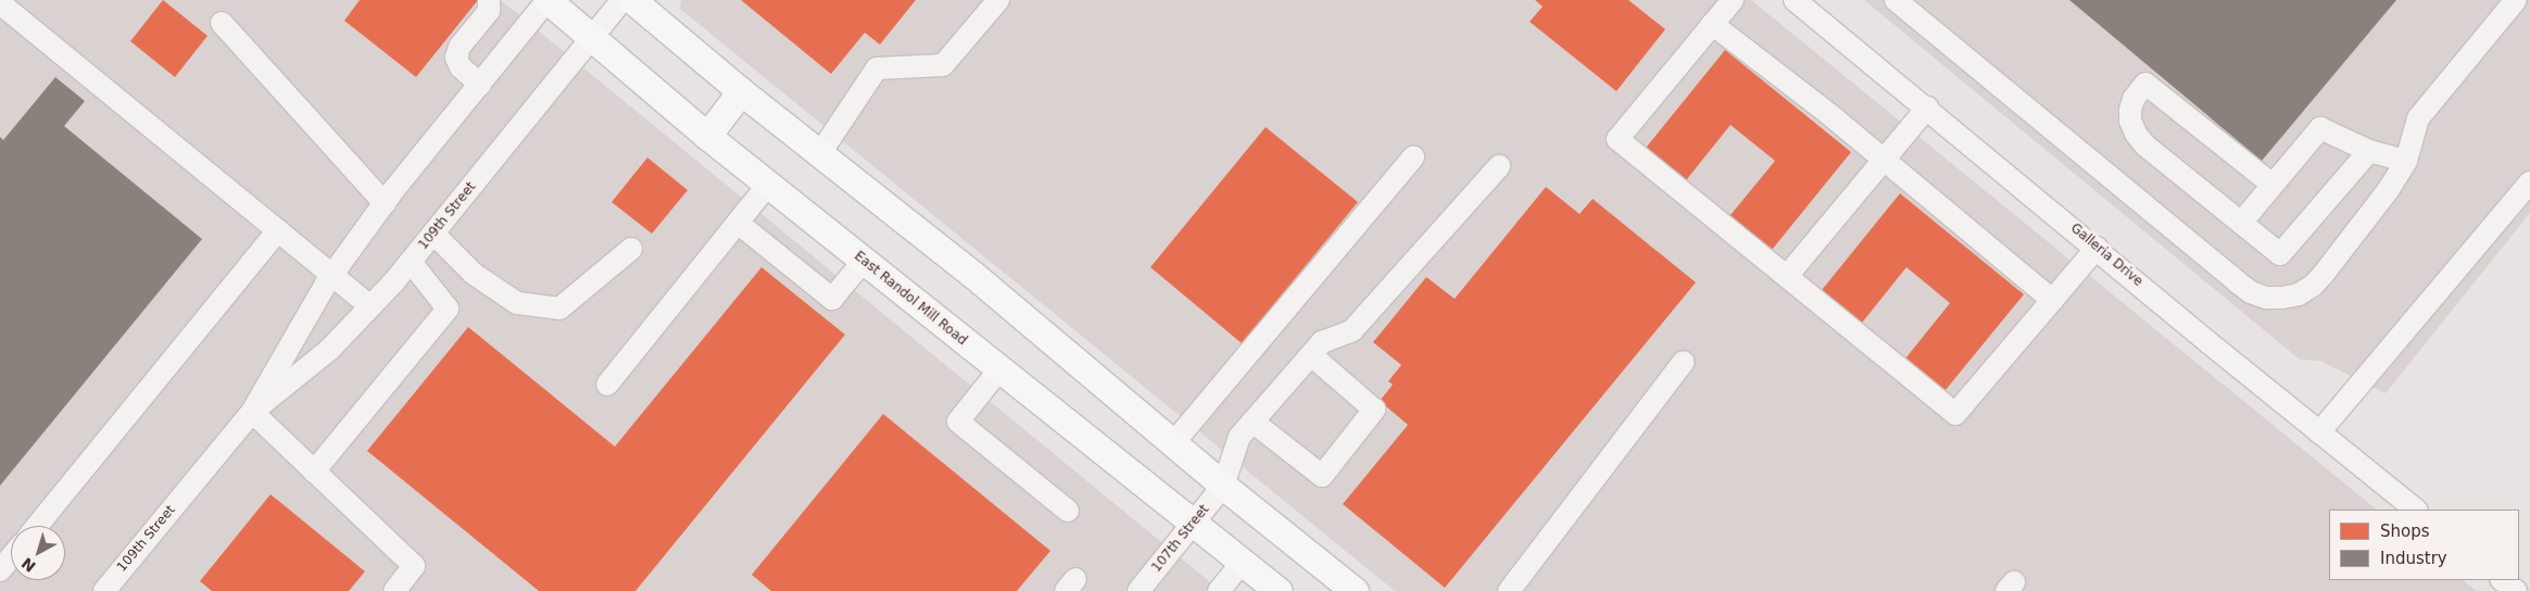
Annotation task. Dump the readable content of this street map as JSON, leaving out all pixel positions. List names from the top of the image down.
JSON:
{
  "streets": {
    "main road": ["East Randol Mill Road"],
    "street": ["109th Street", "Galleria Drive", "107th Street"]
  },
  "crossings": [
    ["109th Street", "East Randol Mill Road"],
    ["East Randol Mill Road", "107th Street"]
  ],
  "legend": ["Shops", "Industry"],
  "north": "bottom left"
}
